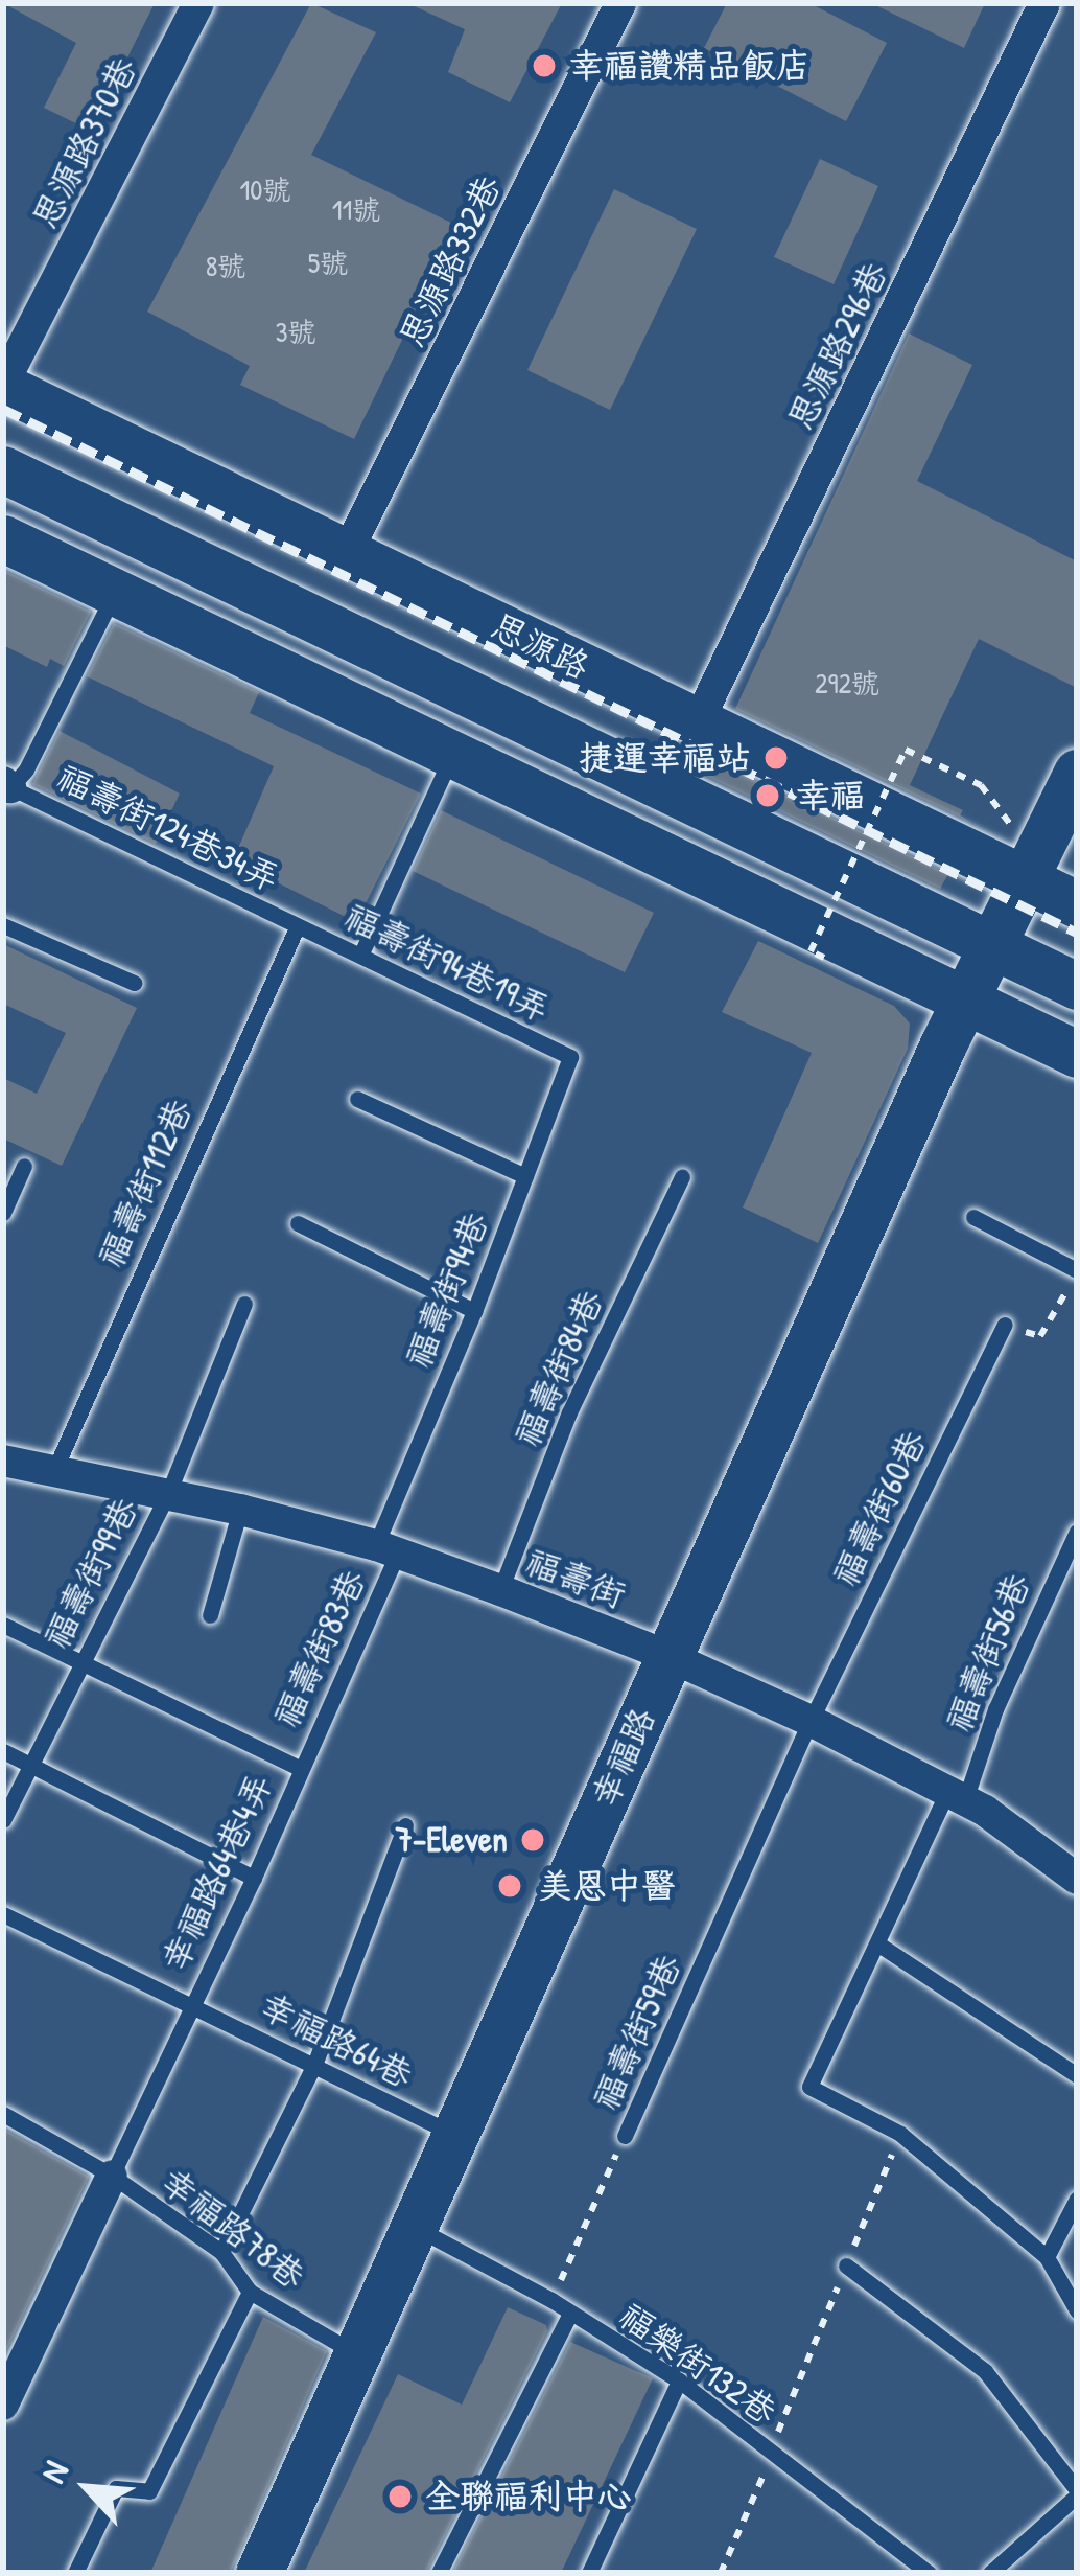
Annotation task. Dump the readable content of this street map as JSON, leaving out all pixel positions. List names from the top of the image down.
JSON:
{
  "streets": {
    "main road": ["思源路", "幸福路"],
    "street": [
      "思源路370巷",
      "思源路332巷",
      "思源路296巷",
      "福壽街"
    ],
    "lane": [
      "福壽街124巷34弄",
      "福壽街94巷19弄",
      "福壽街112巷",
      "福壽街94巷",
      "福壽街84巷",
      "福壽街60巷",
      "福壽街99巷",
      "福壽街83巷",
      "福壽街56巷",
      "幸福路64巷4弄",
      "福壽街59巷",
      "幸福路64巷",
      "幸福路78巷",
      "福樂街132巷"
    ]
  },
  "crossings": [
    ["思源路370巷", "思源路"],
    ["思源路332巷", "思源路"],
    ["思源路296巷", "思源路"],
    ["思源路", "幸福路"],
    ["福壽街124巷34弄", "福壽街94巷19弄"],
    ["福壽街124巷34弄", "福壽街112巷"],
    ["福壽街94巷19弄", "福壽街112巷"],
    ["福壽街94巷19弄", "福壽街94巷"],
    ["福壽街112巷", "福壽街"],
    ["福壽街94巷", "福壽街"],
    ["福壽街94巷", "福壽街83巷"],
    ["福壽街84巷", "福壽街"],
    ["福壽街60巷", "福壽街"],
    ["福壽街60巷", "福壽街59巷"],
    ["福壽街99巷", "福壽街"],
    ["福壽街", "福壽街83巷"],
    ["福壽街", "福壽街56巷"],
    ["福壽街", "幸福路"],
    ["福壽街", "福壽街59巷"],
    ["福壽街83巷", "幸福路64巷4弄"],
    ["幸福路", "幸福路64巷"],
    ["幸福路", "幸福路78巷"],
    ["幸福路", "福樂街132巷"],
    ["幸福路64巷4弄", "幸福路64巷"],
    ["幸福路64巷4弄", "幸福路78巷"],
    ["福壽街59巷", "福樂街132巷"]
  ],
  "places": [
    "幸福讚精品飯店",
    "捷運幸福站",
    "幸福",
    "7-Eleven",
    "美恩中醫",
    "全聯福利中心"
  ],
  "house_numbers": [
    "10號",
    "11號",
    "5號",
    "8號",
    "3號",
    "292號"
  ],
  "north": "top left"
}
